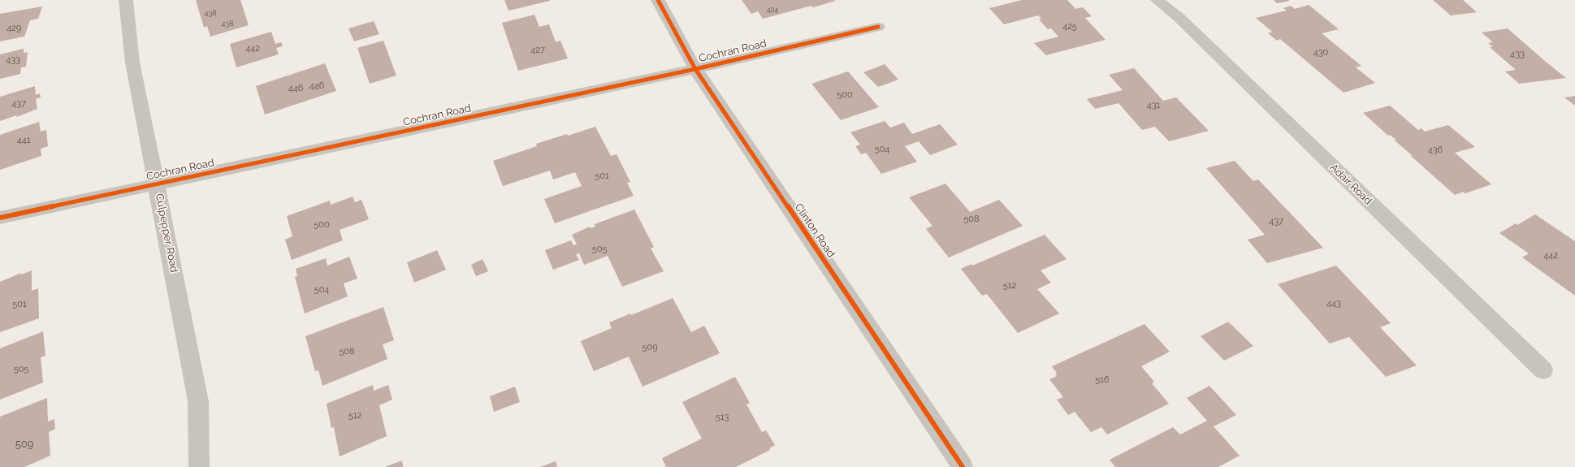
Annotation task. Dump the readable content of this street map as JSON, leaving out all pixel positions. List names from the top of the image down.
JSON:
{
  "streets": {
    "street": [
      "Cochran Road",
      "Adair Road",
      "Clinton Road",
      "Culpepper Road"
    ]
  },
  "crossings": [
    ["Cochran Road", "Clinton Road"],
    ["Cochran Road", "Culpepper Road"]
  ],
  "house_numbers": [
    "424",
    "438",
    "438",
    "425",
    "429",
    "442",
    "427",
    "430",
    "433",
    "433",
    "446",
    "446",
    "500",
    "437",
    "431",
    "441",
    "504",
    "436",
    "501",
    "508",
    "437",
    "500",
    "505",
    "442",
    "512",
    "504",
    "443",
    "501",
    "509",
    "508",
    "505",
    "516",
    "512",
    "513",
    "509"
  ]
}
